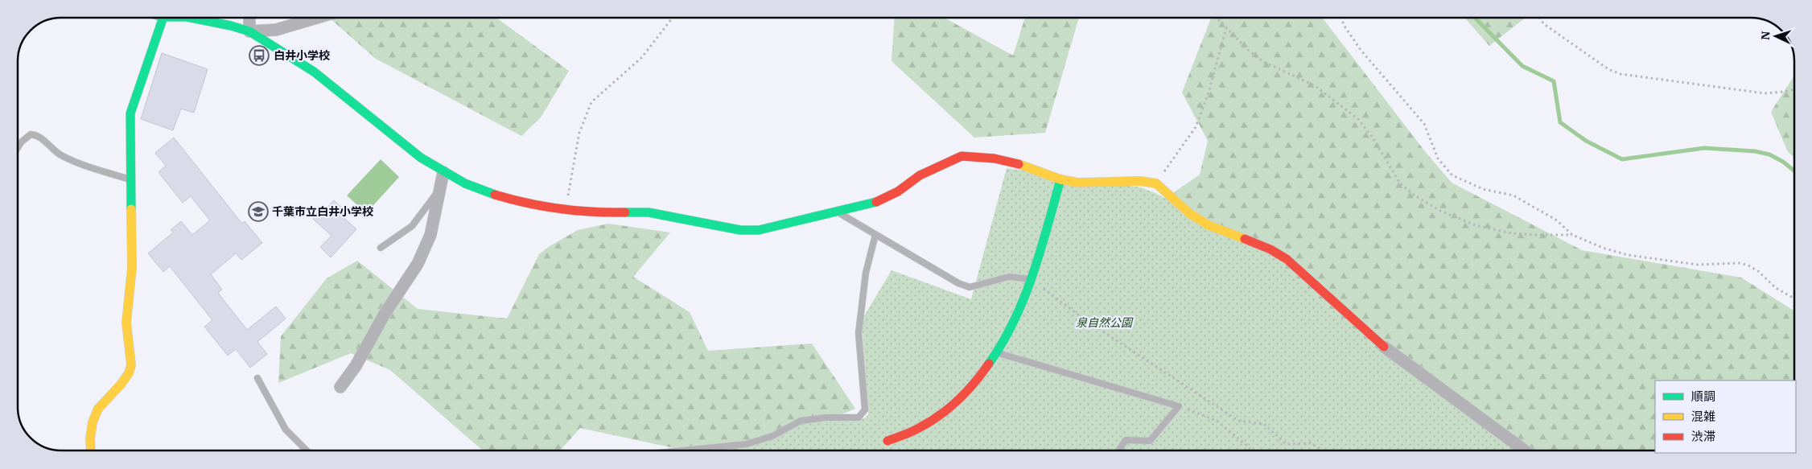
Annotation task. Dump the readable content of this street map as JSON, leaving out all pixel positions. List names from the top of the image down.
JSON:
{
  "parks": ["泉自然公園"],
  "places": {
    "bus stop": ["白井小学校"],
    "school or university": ["千葉市立白井小学校"]
  },
  "legend": ["順調", "混雑", "渋滞"],
  "north": "left"
}
